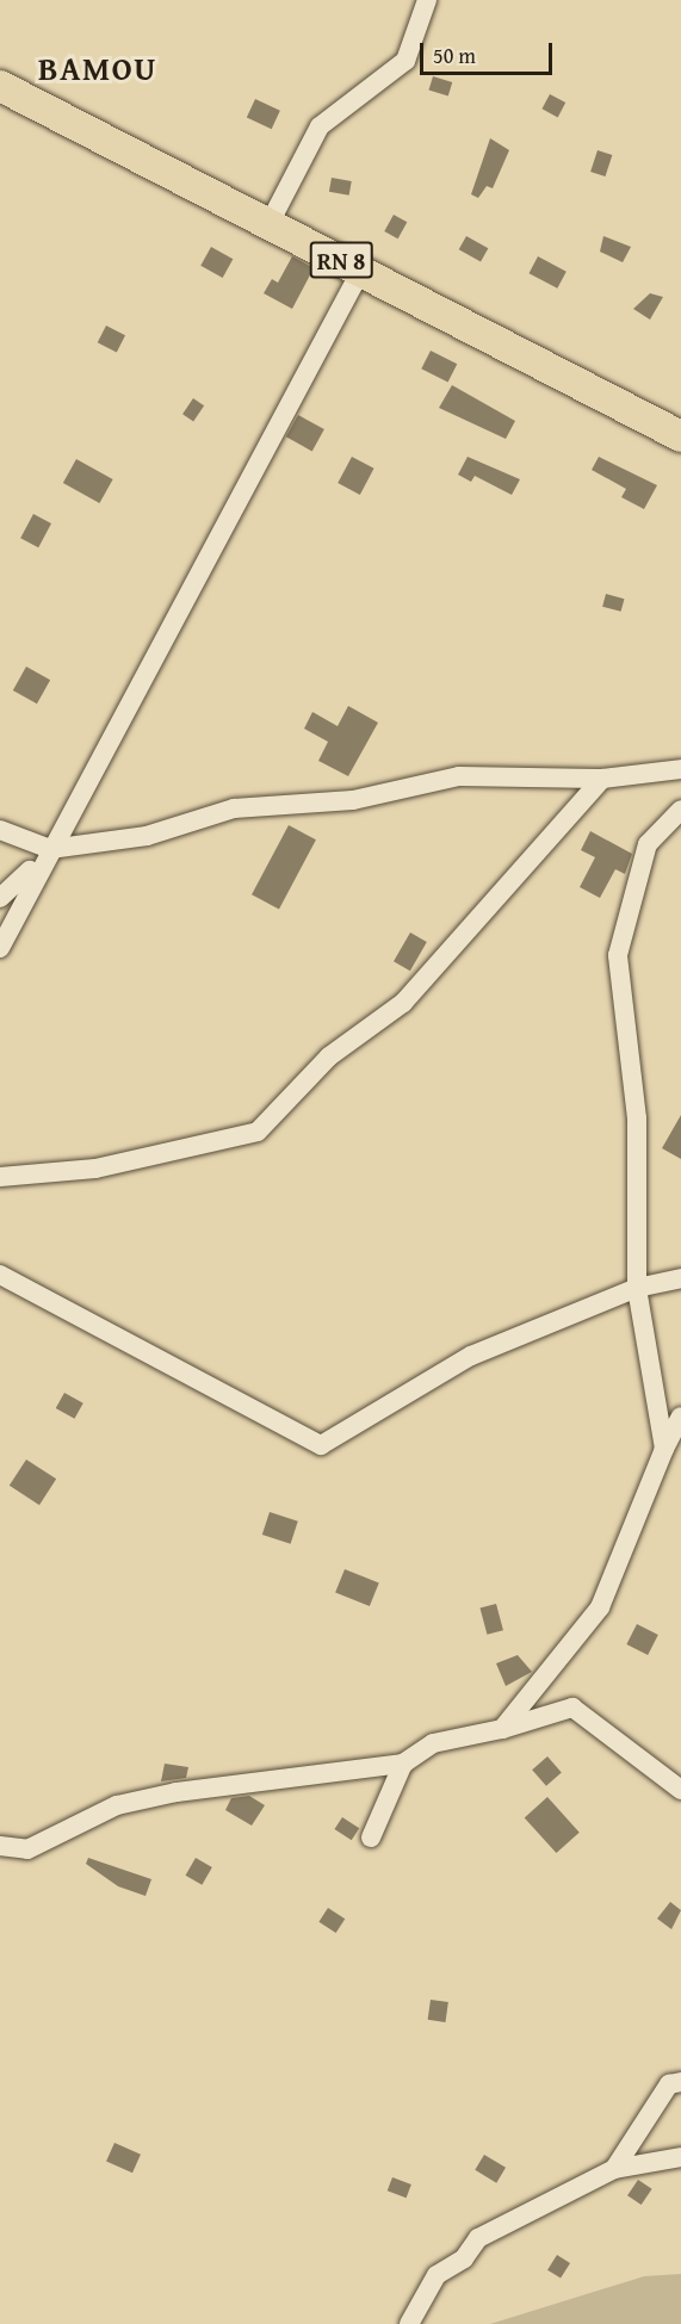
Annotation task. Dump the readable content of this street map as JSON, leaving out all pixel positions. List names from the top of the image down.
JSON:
{
  "streets": {
    "main road": ["RN 8"]
  },
  "districts": ["BAMOU"],
  "scale_bar": "50 m"
}
